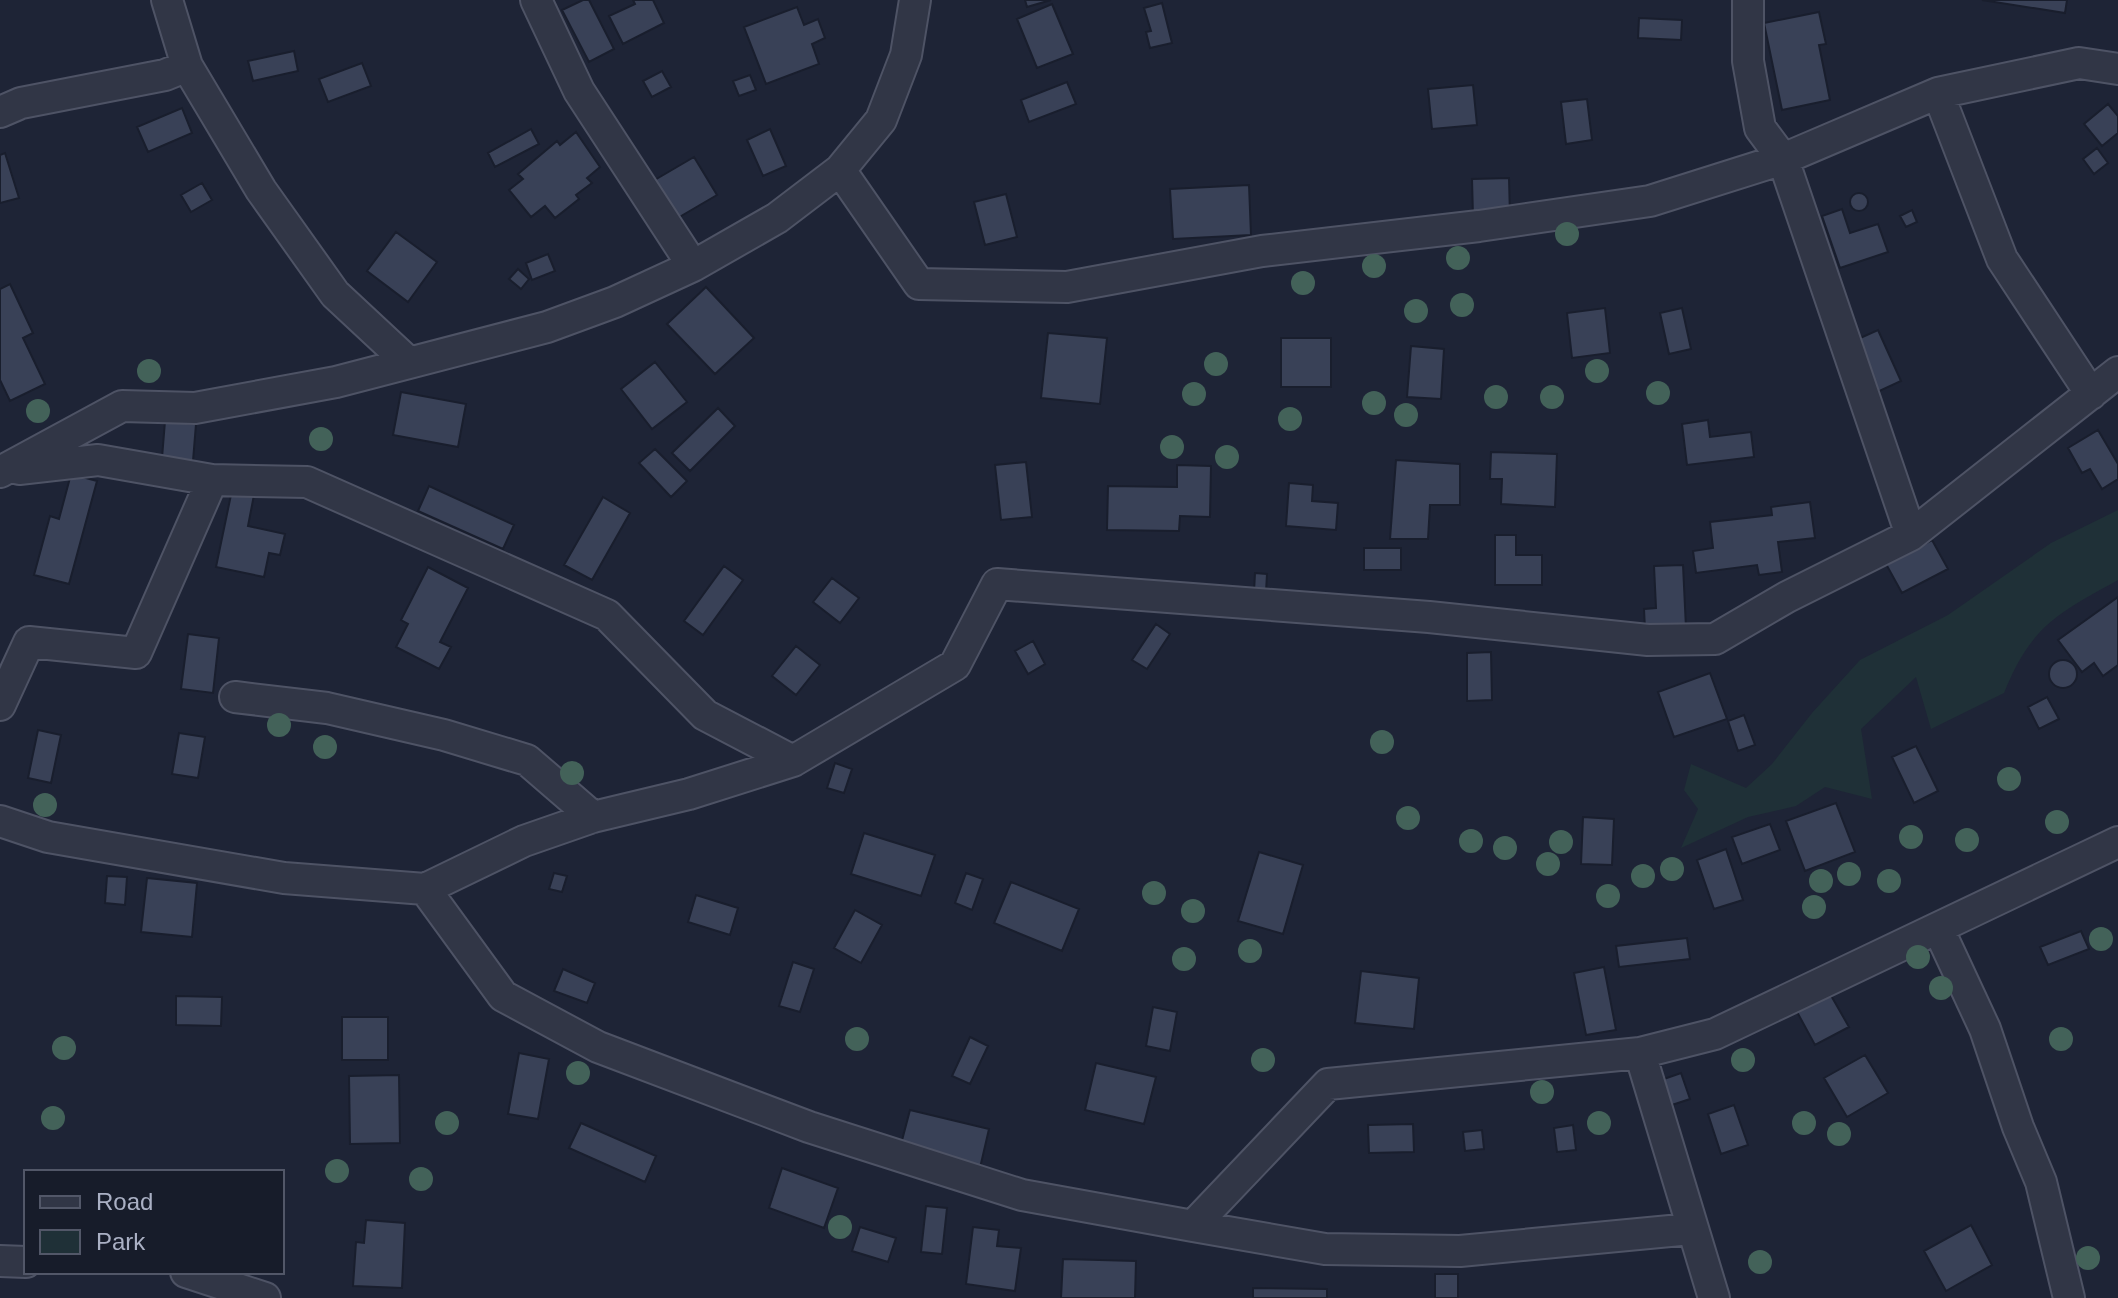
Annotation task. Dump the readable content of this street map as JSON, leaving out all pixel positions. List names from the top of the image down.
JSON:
{
  "legend": ["Road", "Park"]
}
